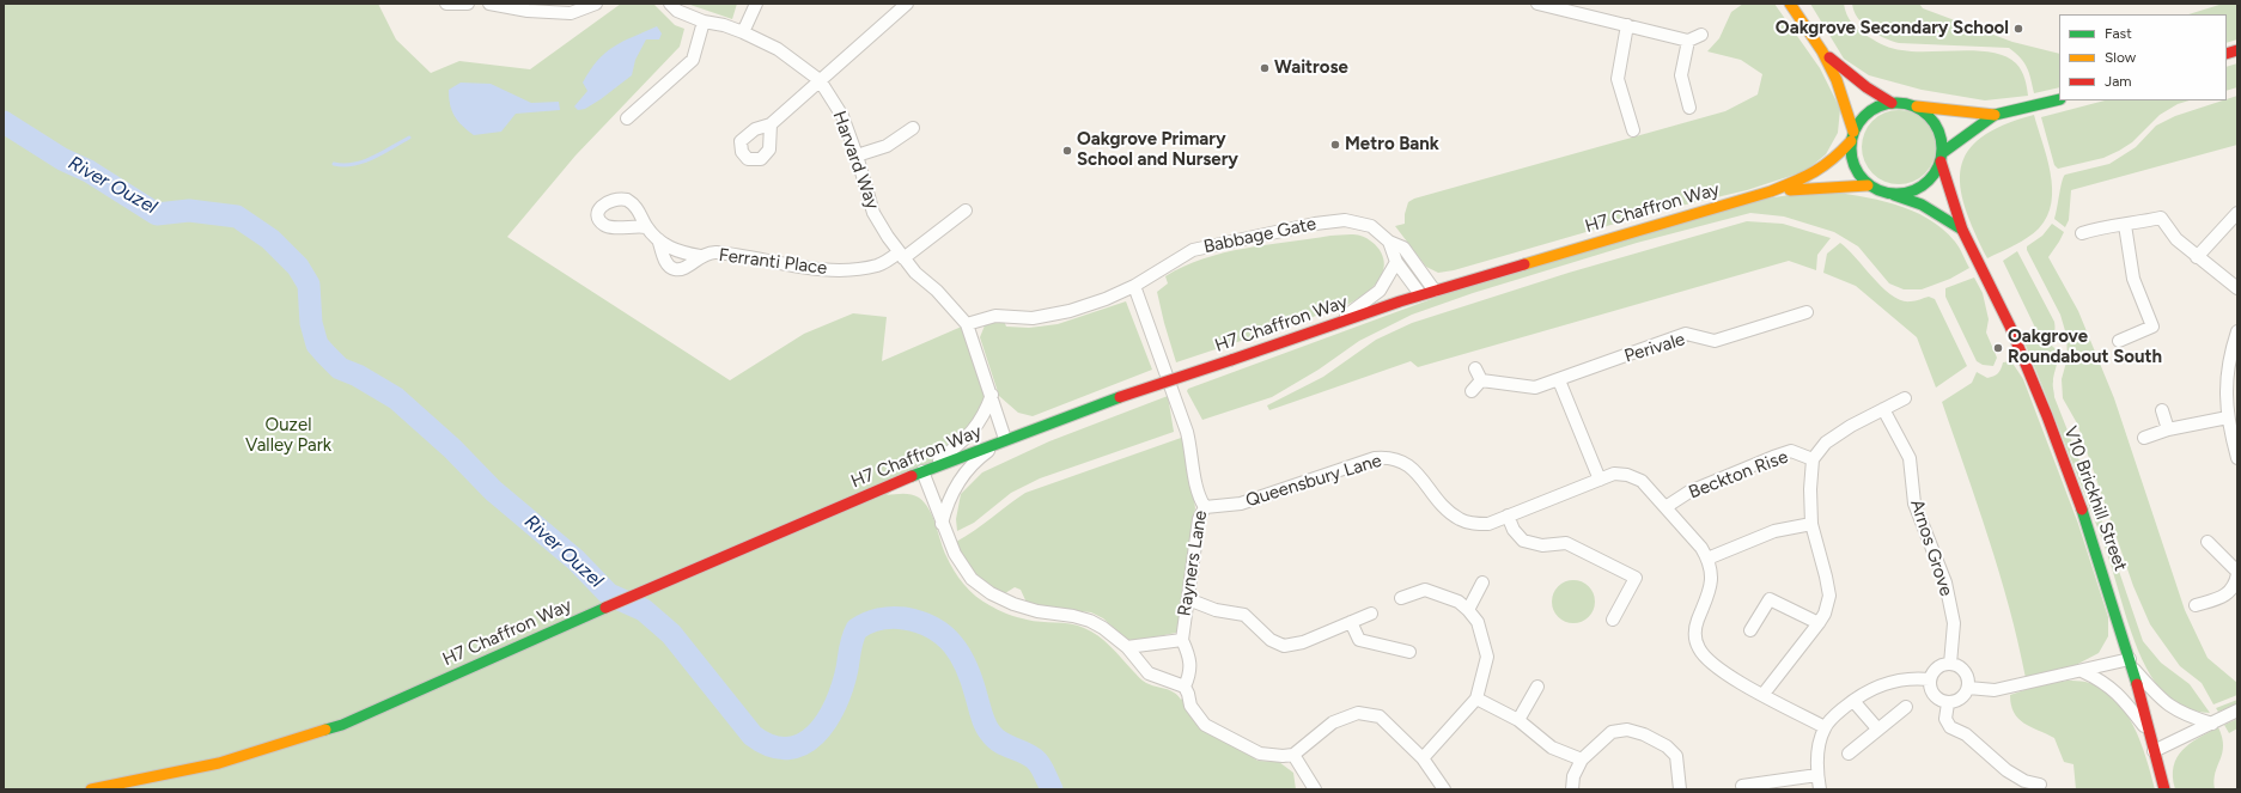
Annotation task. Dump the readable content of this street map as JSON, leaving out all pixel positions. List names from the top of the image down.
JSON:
{
  "streets": {
    "street": [
      "Harvard Way",
      "H7 Chaffron Way",
      "Babbage Gate",
      "Ferranti Place",
      "Perivale",
      "Beckton Rise",
      "Queensbury Lane",
      "V10 Brickhill Street",
      "Arnos Grove",
      "Rayners Lane"
    ]
  },
  "crossings": [
    ["Harvard Way", "Babbage Gate"],
    ["Harvard Way", "Ferranti Place"],
    ["H7 Chaffron Way", "Babbage Gate"],
    ["H7 Chaffron Way", "V10 Brickhill Street"],
    ["Babbage Gate", "Rayners Lane"],
    ["Beckton Rise", "Queensbury Lane"],
    ["Queensbury Lane", "Rayners Lane"]
  ],
  "water": ["River Ouzel"],
  "parks": ["Ouzel Valley Park"],
  "places": [
    "Oakgrove Secondary School",
    "Waitrose",
    "Metro Bank",
    "Oakgrove Primary School and Nursery",
    "Oakgrove Roundabout South"
  ],
  "legend": ["Fast", "Slow", "Jam"]
}
